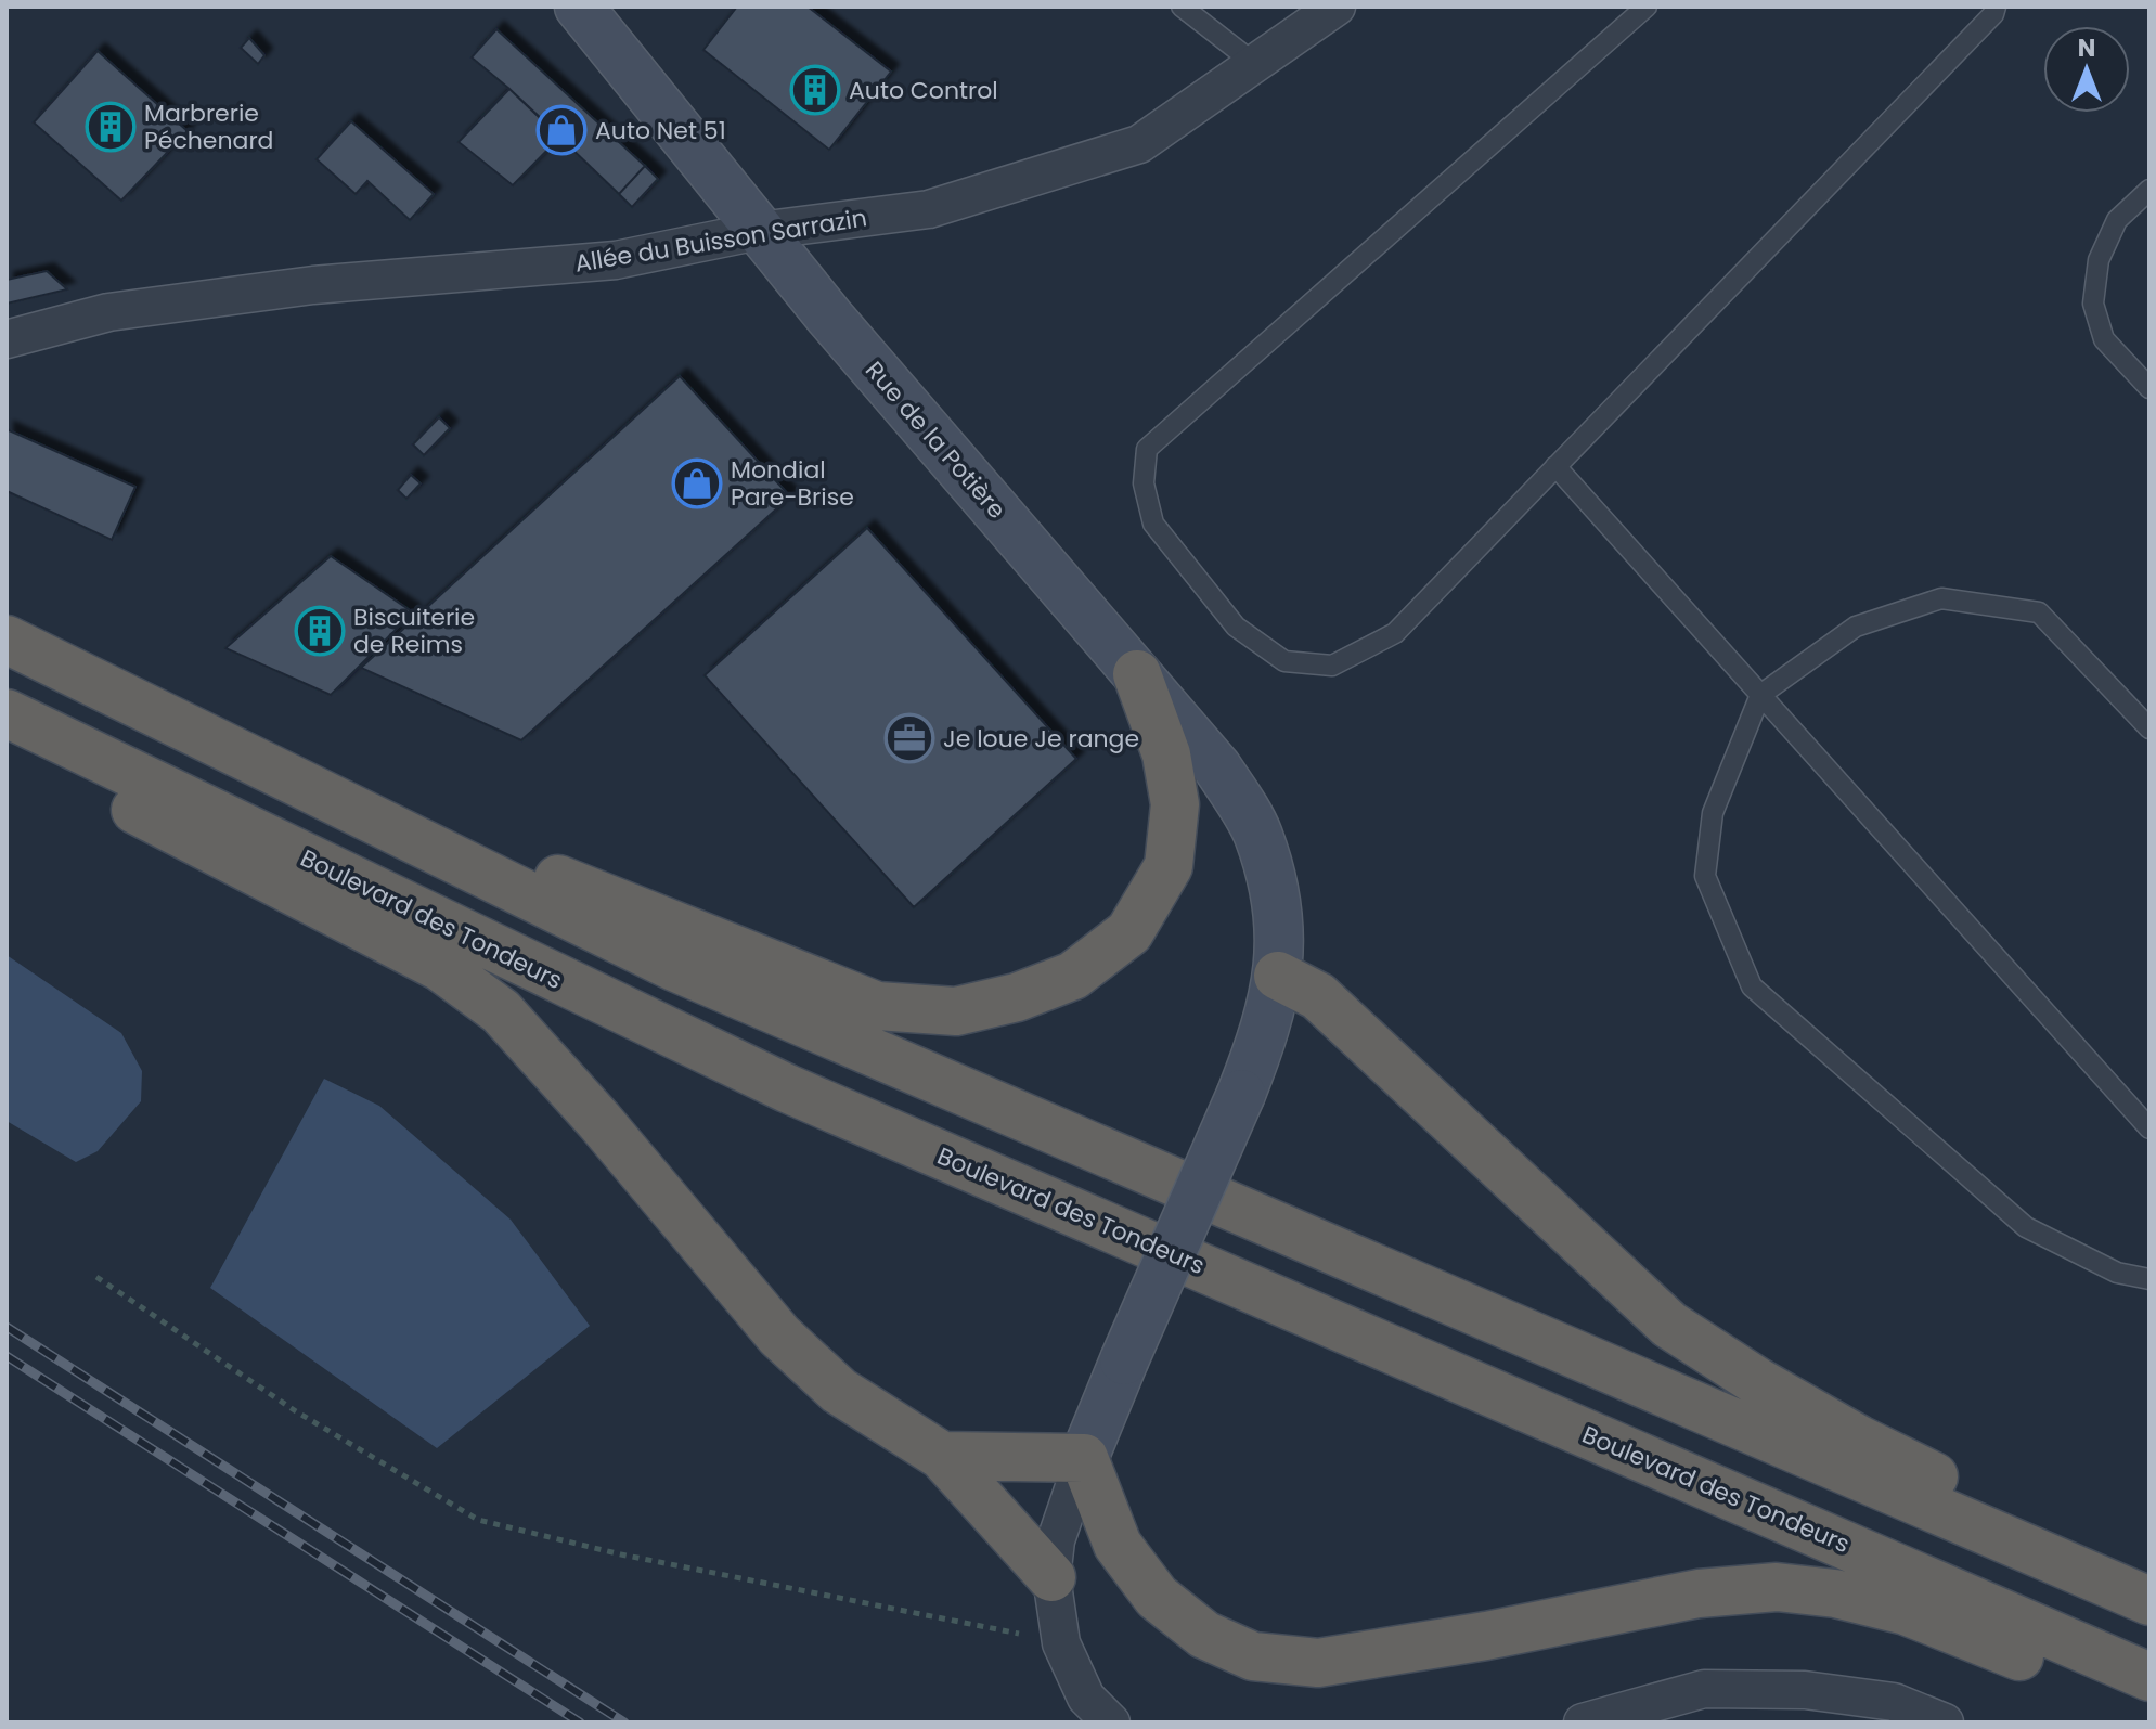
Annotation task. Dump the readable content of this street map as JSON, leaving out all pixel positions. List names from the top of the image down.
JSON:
{
  "streets": {
    "highway": ["Boulevard des Tondeurs"],
    "main road": ["Rue de la Potière"],
    "street": ["Allée du Buisson Sarrazin"]
  },
  "crossings": [
    ["Allée du Buisson Sarrazin", "Rue de la Potière"]
  ],
  "places": {
    "building": ["Auto Control", "Marbrerie Péchenard", "Biscuiterie de Reims"],
    "shop": ["Auto Net 51", "Mondial Pare-Brise"],
    "office": ["Je loue Je range"]
  },
  "north": "top"
}
